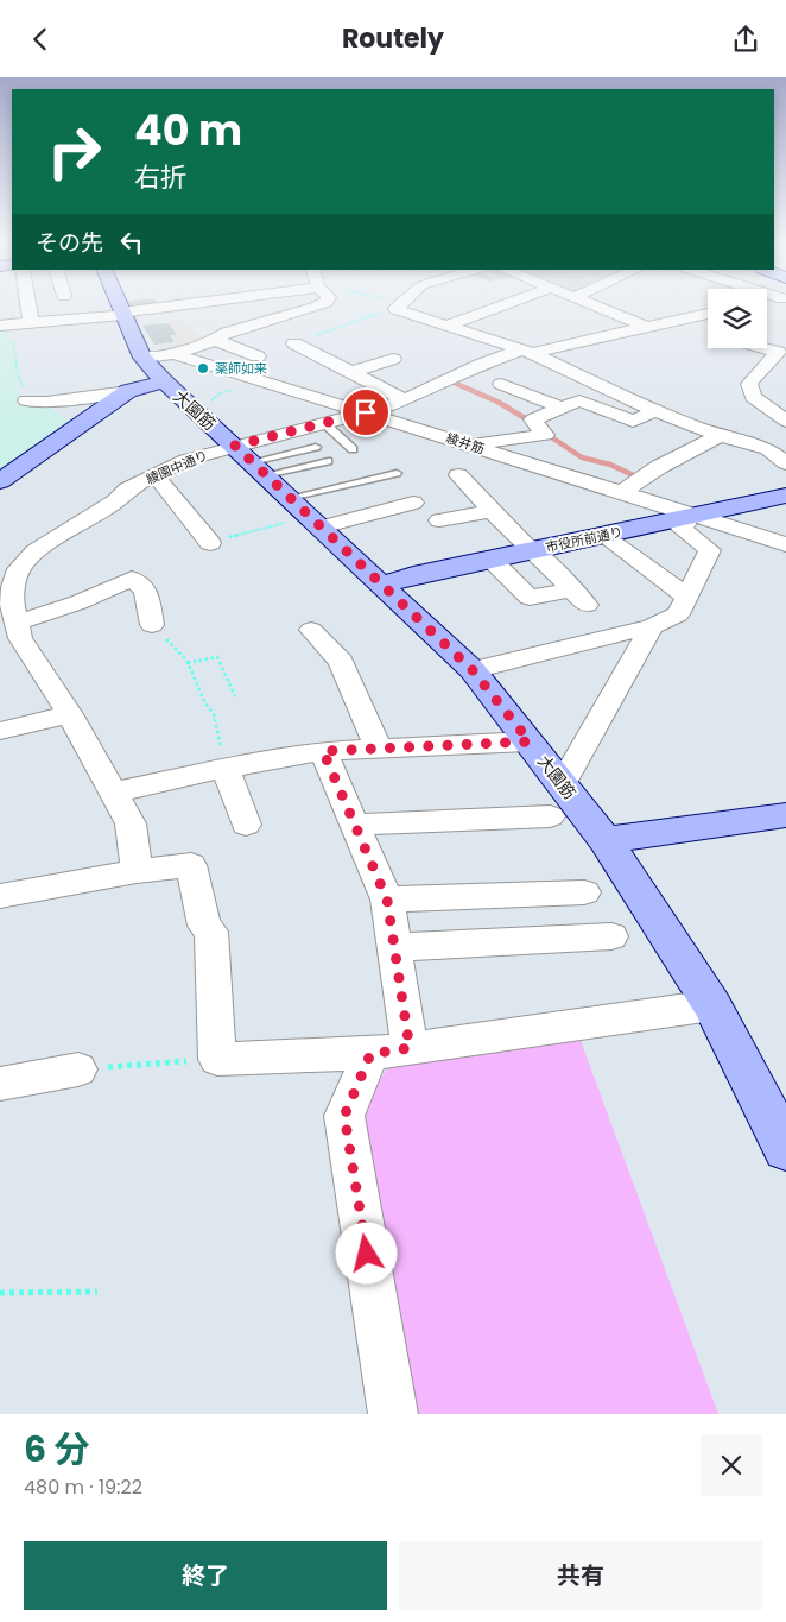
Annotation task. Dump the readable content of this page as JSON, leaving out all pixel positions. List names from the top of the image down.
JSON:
{
  "streets": {
    "street": [
      "大園筋",
      "綾井筋",
      "綾園中通り",
      "市役所前通り"
    ]
  },
  "crossings": [
    ["大園筋", "綾井筋"],
    ["大園筋", "綾園中通り"],
    ["大園筋", "市役所前通り"],
    ["綾井筋", "綾園中通り"],
    ["綾井筋", "市役所前通り"]
  ],
  "places": ["薬師如来"],
  "page": {
    "header": "Routely",
    "turn": ["40 m", "右折"],
    "then": "その先",
    "heading": ["6 分", "480 m · 19:22"],
    "buttons": ["終了", "共有"]
  }
}
